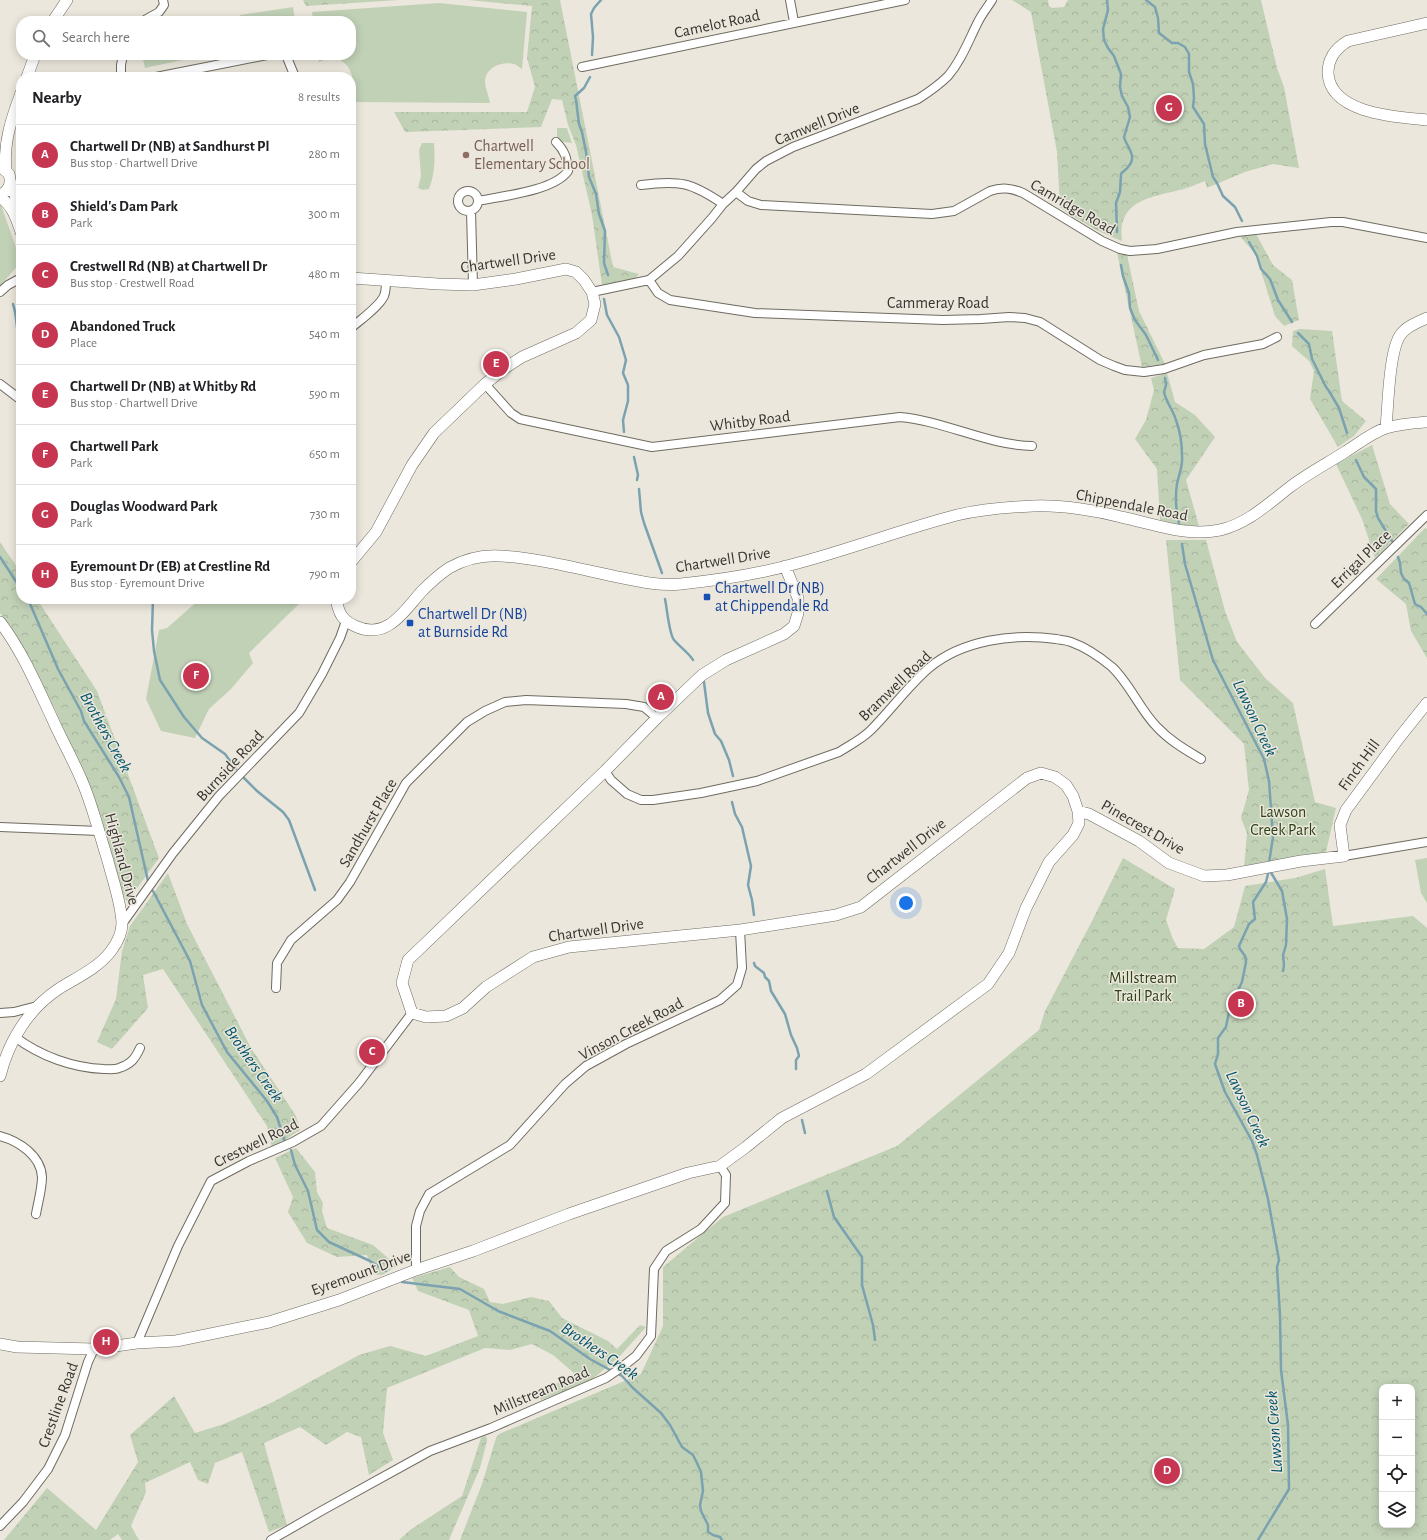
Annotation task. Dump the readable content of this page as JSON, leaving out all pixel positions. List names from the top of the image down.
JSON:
{
  "streets": {
    "street": [
      "Camelot Road",
      "Camwell Drive",
      "Camridge Road",
      "Chartwell Drive",
      "Cammeray Road",
      "Whitby Road",
      "Chippendale Road",
      "Errigal Place",
      "Bramwell Road",
      "Finch Hill",
      "Burnside Road",
      "Sandhurst Place",
      "Pinecrest Drive",
      "Highland Drive",
      "Vinson Creek Road",
      "Crestwell Road",
      "Eyremount Drive",
      "Millstream Road",
      "Crestline Road"
    ]
  },
  "crossings": [
    ["Camwell Drive", "Camridge Road"],
    ["Camwell Drive", "Cammeray Road"],
    ["Chartwell Drive", "Chippendale Road"],
    ["Chartwell Drive", "Bramwell Road"],
    ["Chartwell Drive", "Burnside Road"],
    ["Chartwell Drive", "Sandhurst Place"],
    ["Chartwell Drive", "Pinecrest Drive"],
    ["Chartwell Drive", "Vinson Creek Road"],
    ["Chartwell Drive", "Crestwell Road"],
    ["Finch Hill", "Pinecrest Drive"],
    ["Burnside Road", "Highland Drive"],
    ["Vinson Creek Road", "Eyremount Drive"],
    ["Crestwell Road", "Eyremount Drive"],
    ["Eyremount Drive", "Millstream Road"],
    ["Eyremount Drive", "Crestline Road"]
  ],
  "water": ["Lawson Creek", "Brothers Creek"],
  "parks": ["Lawson Creek Park", "Millstream Trail Park"],
  "places": {
    "other": ["Chartwell Elementary School"],
    "transit": ["Chartwell Dr (NB) at Chippendale Rd", "Chartwell Dr (NB) at Burnside Rd"]
  },
  "page": {
    "search": "Search here",
    "heading": ["Nearby", "8 results"],
    "pins": [
      "G",
      "E",
      "F",
      "A",
      "B",
      "C",
      "H",
      "D"
    ],
    "list": [
      {
        "mark": "A",
        "name": "Chartwell Dr (NB) at Sandhurst Pl",
        "note": "Bus stop · Chartwell Drive",
        "value": "280 m"
      },
      {
        "mark": "B",
        "name": "Shield's Dam Park",
        "note": "Park",
        "value": "300 m"
      },
      {
        "mark": "C",
        "name": "Crestwell Rd (NB) at Chartwell Dr",
        "note": "Bus stop · Crestwell Road",
        "value": "480 m"
      },
      {
        "mark": "D",
        "name": "Abandoned Truck",
        "note": "Place",
        "value": "540 m"
      },
      {
        "mark": "E",
        "name": "Chartwell Dr (NB) at Whitby Rd",
        "note": "Bus stop · Chartwell Drive",
        "value": "590 m"
      },
      {
        "mark": "F",
        "name": "Chartwell Park",
        "note": "Park",
        "value": "650 m"
      },
      {
        "mark": "G",
        "name": "Douglas Woodward Park",
        "note": "Park",
        "value": "730 m"
      },
      {
        "mark": "H",
        "name": "Eyremount Dr (EB) at Crestline Rd",
        "note": "Bus stop · Eyremount Drive",
        "value": "790 m"
      }
    ],
    "map_buttons": ["+", "−"]
  }
}
